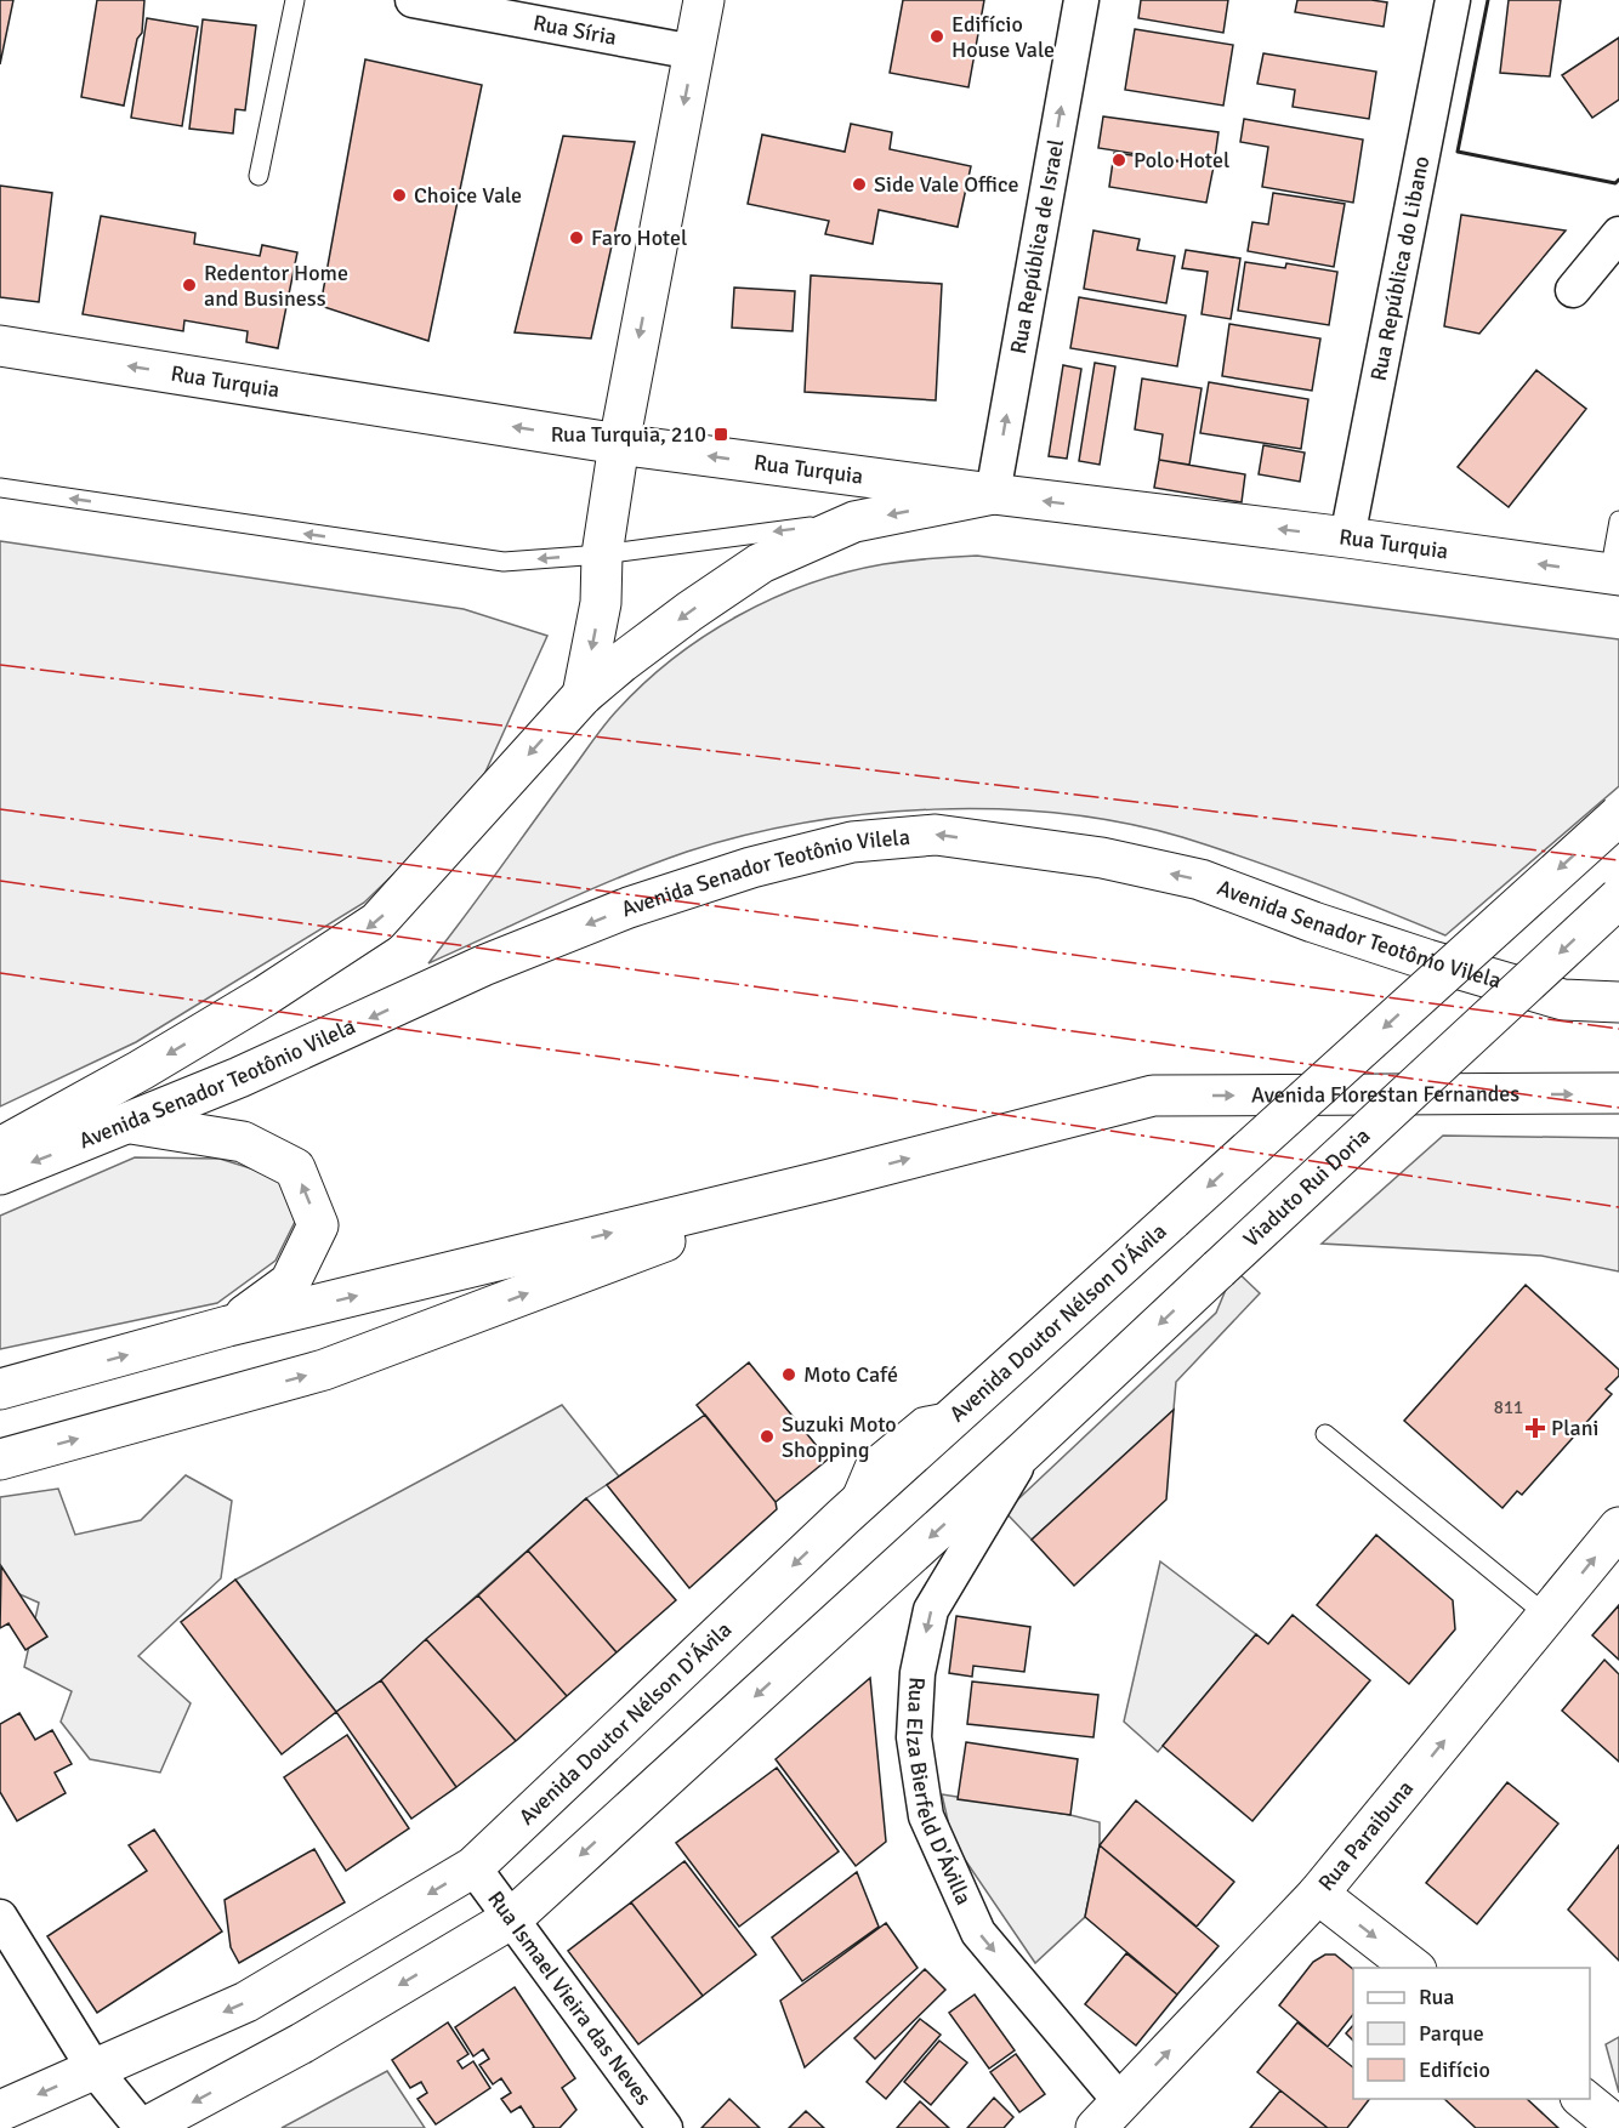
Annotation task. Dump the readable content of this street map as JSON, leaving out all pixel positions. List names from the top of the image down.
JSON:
{
  "streets": {
    "main road": [
      "Rua Turquia",
      "Avenida Senador Teotônio Vilela",
      "Avenida Florestan Fernandes",
      "Viaduto Rui Doria",
      "Avenida Doutor Nélson D'Ávila",
      "Rua Paraibuna"
    ],
    "street": [
      "Rua Síria",
      "Rua República de Israel",
      "Rua República do Libano",
      "Rua Elza Bierfeld D'Ávilla",
      "Rua Ismael Vieira das Neves"
    ]
  },
  "crossings": [
    ["Rua República de Israel", "Rua Turquia"],
    ["Rua República do Libano", "Rua Turquia"],
    ["Viaduto Rui Doria", "Rua Elza Bierfeld D'Ávilla"],
    ["Avenida Doutor Nélson D'Ávila", "Rua Ismael Vieira das Neves"],
    ["Rua Elza Bierfeld D'Ávilla", "Rua Paraibuna"]
  ],
  "one_way": [
    "Rua República de Israel",
    "Rua Turquia",
    "Avenida Florestan Fernandes",
    "Viaduto Rui Doria",
    "Rua Elza Bierfeld D'Ávilla",
    "Rua Paraibuna"
  ],
  "places": {
    "other": [
      "Edifício House Vale",
      "Polo Hotel",
      "Side Vale Office",
      "Choice Vale",
      "Faro Hotel",
      "Redentor Home and Business",
      "Moto Café",
      "Suzuki Moto Shopping"
    ],
    "transit": ["Rua Turquia, 210"],
    "health": ["Plani"]
  },
  "house_numbers": ["811"],
  "legend": ["Rua", "Parque", "Edifício"]
}
